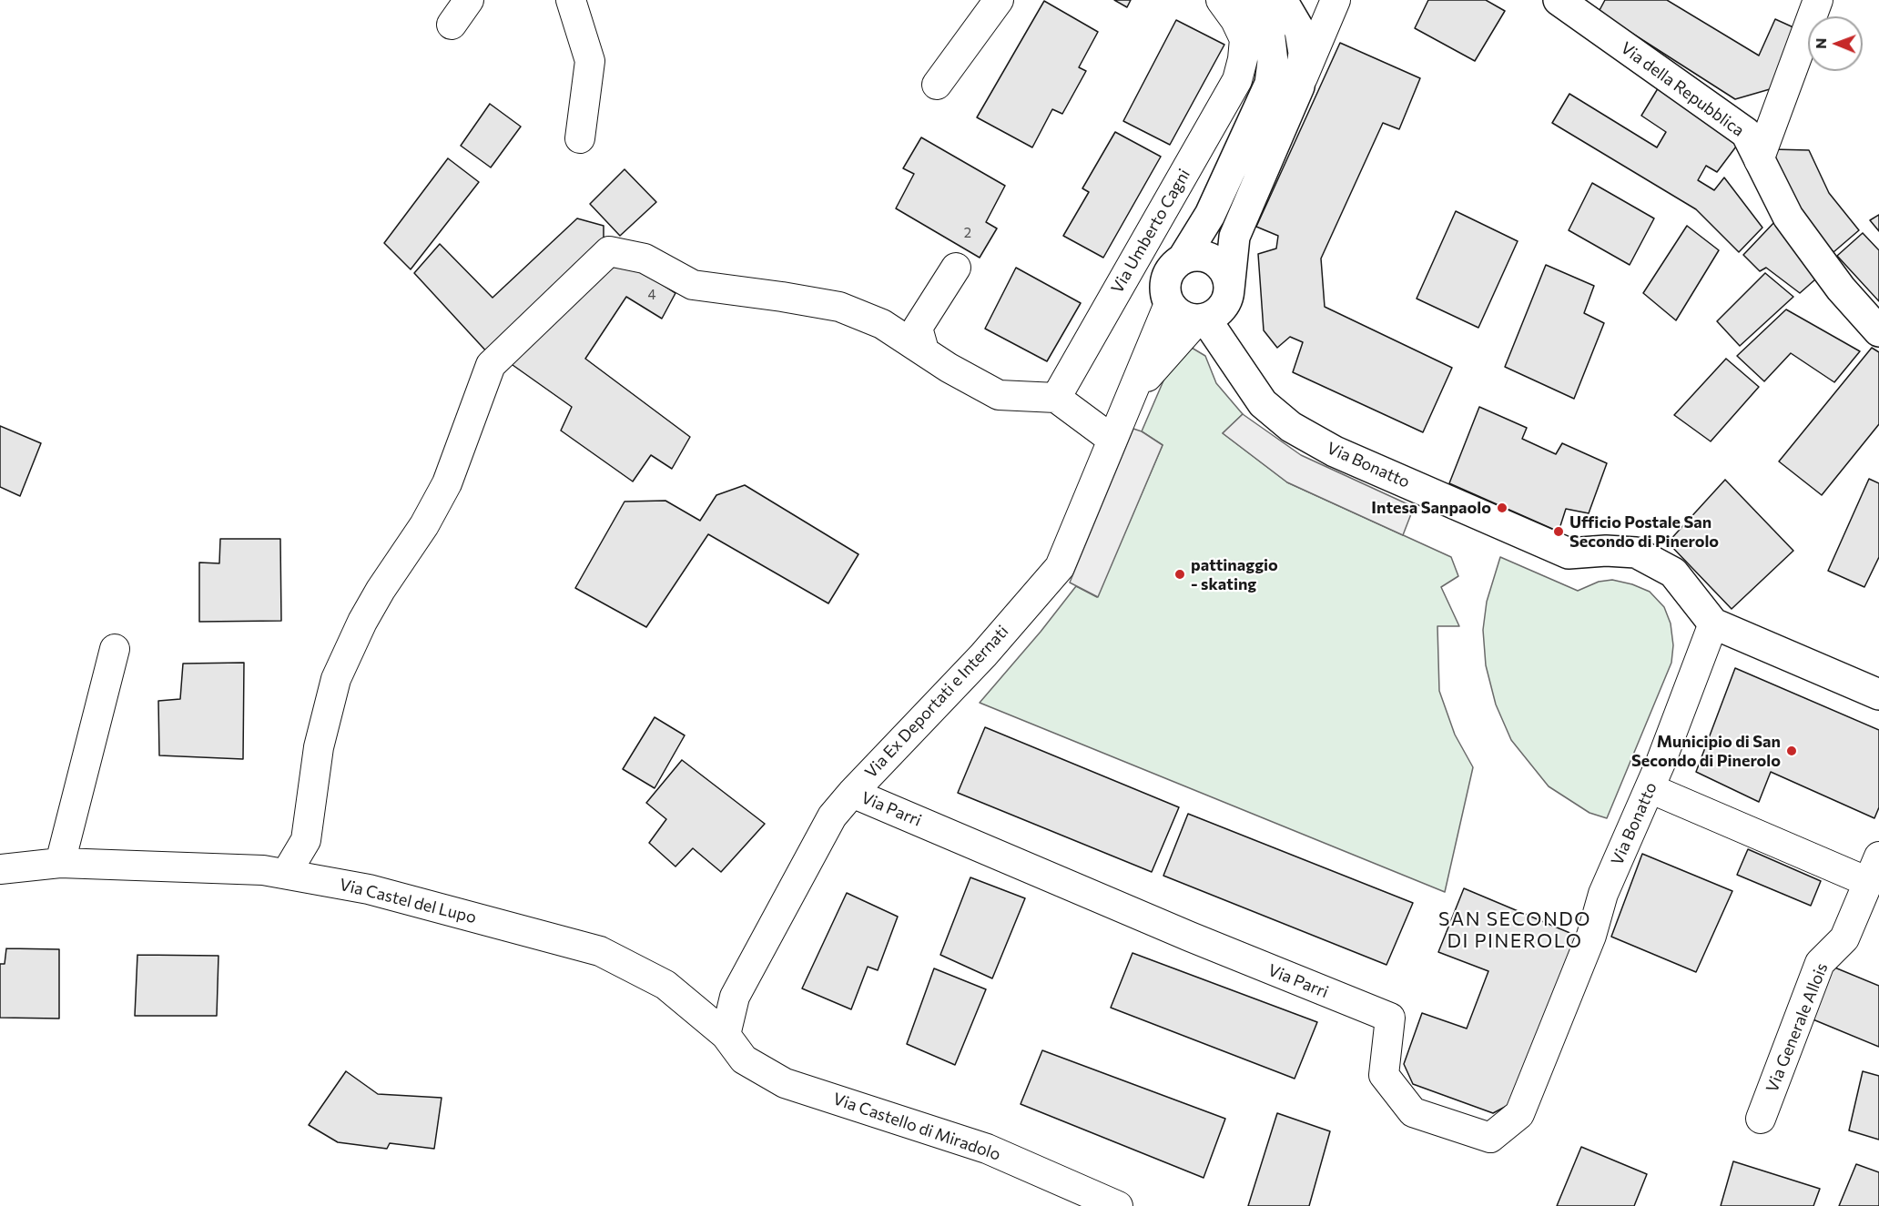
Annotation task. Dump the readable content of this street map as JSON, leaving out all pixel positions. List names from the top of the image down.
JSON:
{
  "streets": {
    "street": [
      "Via della Repubblica",
      "Via Umberto Cagni",
      "Via Bonatto",
      "Via Ex Deportati e Internati",
      "Via Parri",
      "Via Castel del Lupo",
      "Via Generale Allois",
      "Via Castello di Miradolo"
    ]
  },
  "crossings": [
    ["Via Bonatto", "Via Ex Deportati e Internati"],
    ["Via Bonatto", "Via Parri"],
    ["Via Ex Deportati e Internati", "Via Parri"],
    ["Via Ex Deportati e Internati", "Via Castel del Lupo"],
    ["Via Ex Deportati e Internati", "Via Castello di Miradolo"],
    ["Via Castel del Lupo", "Via Castello di Miradolo"]
  ],
  "districts": ["SAN SECONDO DI PINEROLO"],
  "places": [
    "Intesa Sanpaolo",
    "Ufficio Postale San Secondo di Pinerolo",
    "pattinaggio - skating",
    "Municipio di San Secondo di Pinerolo"
  ],
  "house_numbers": ["2", "4"],
  "north": "left"
}
